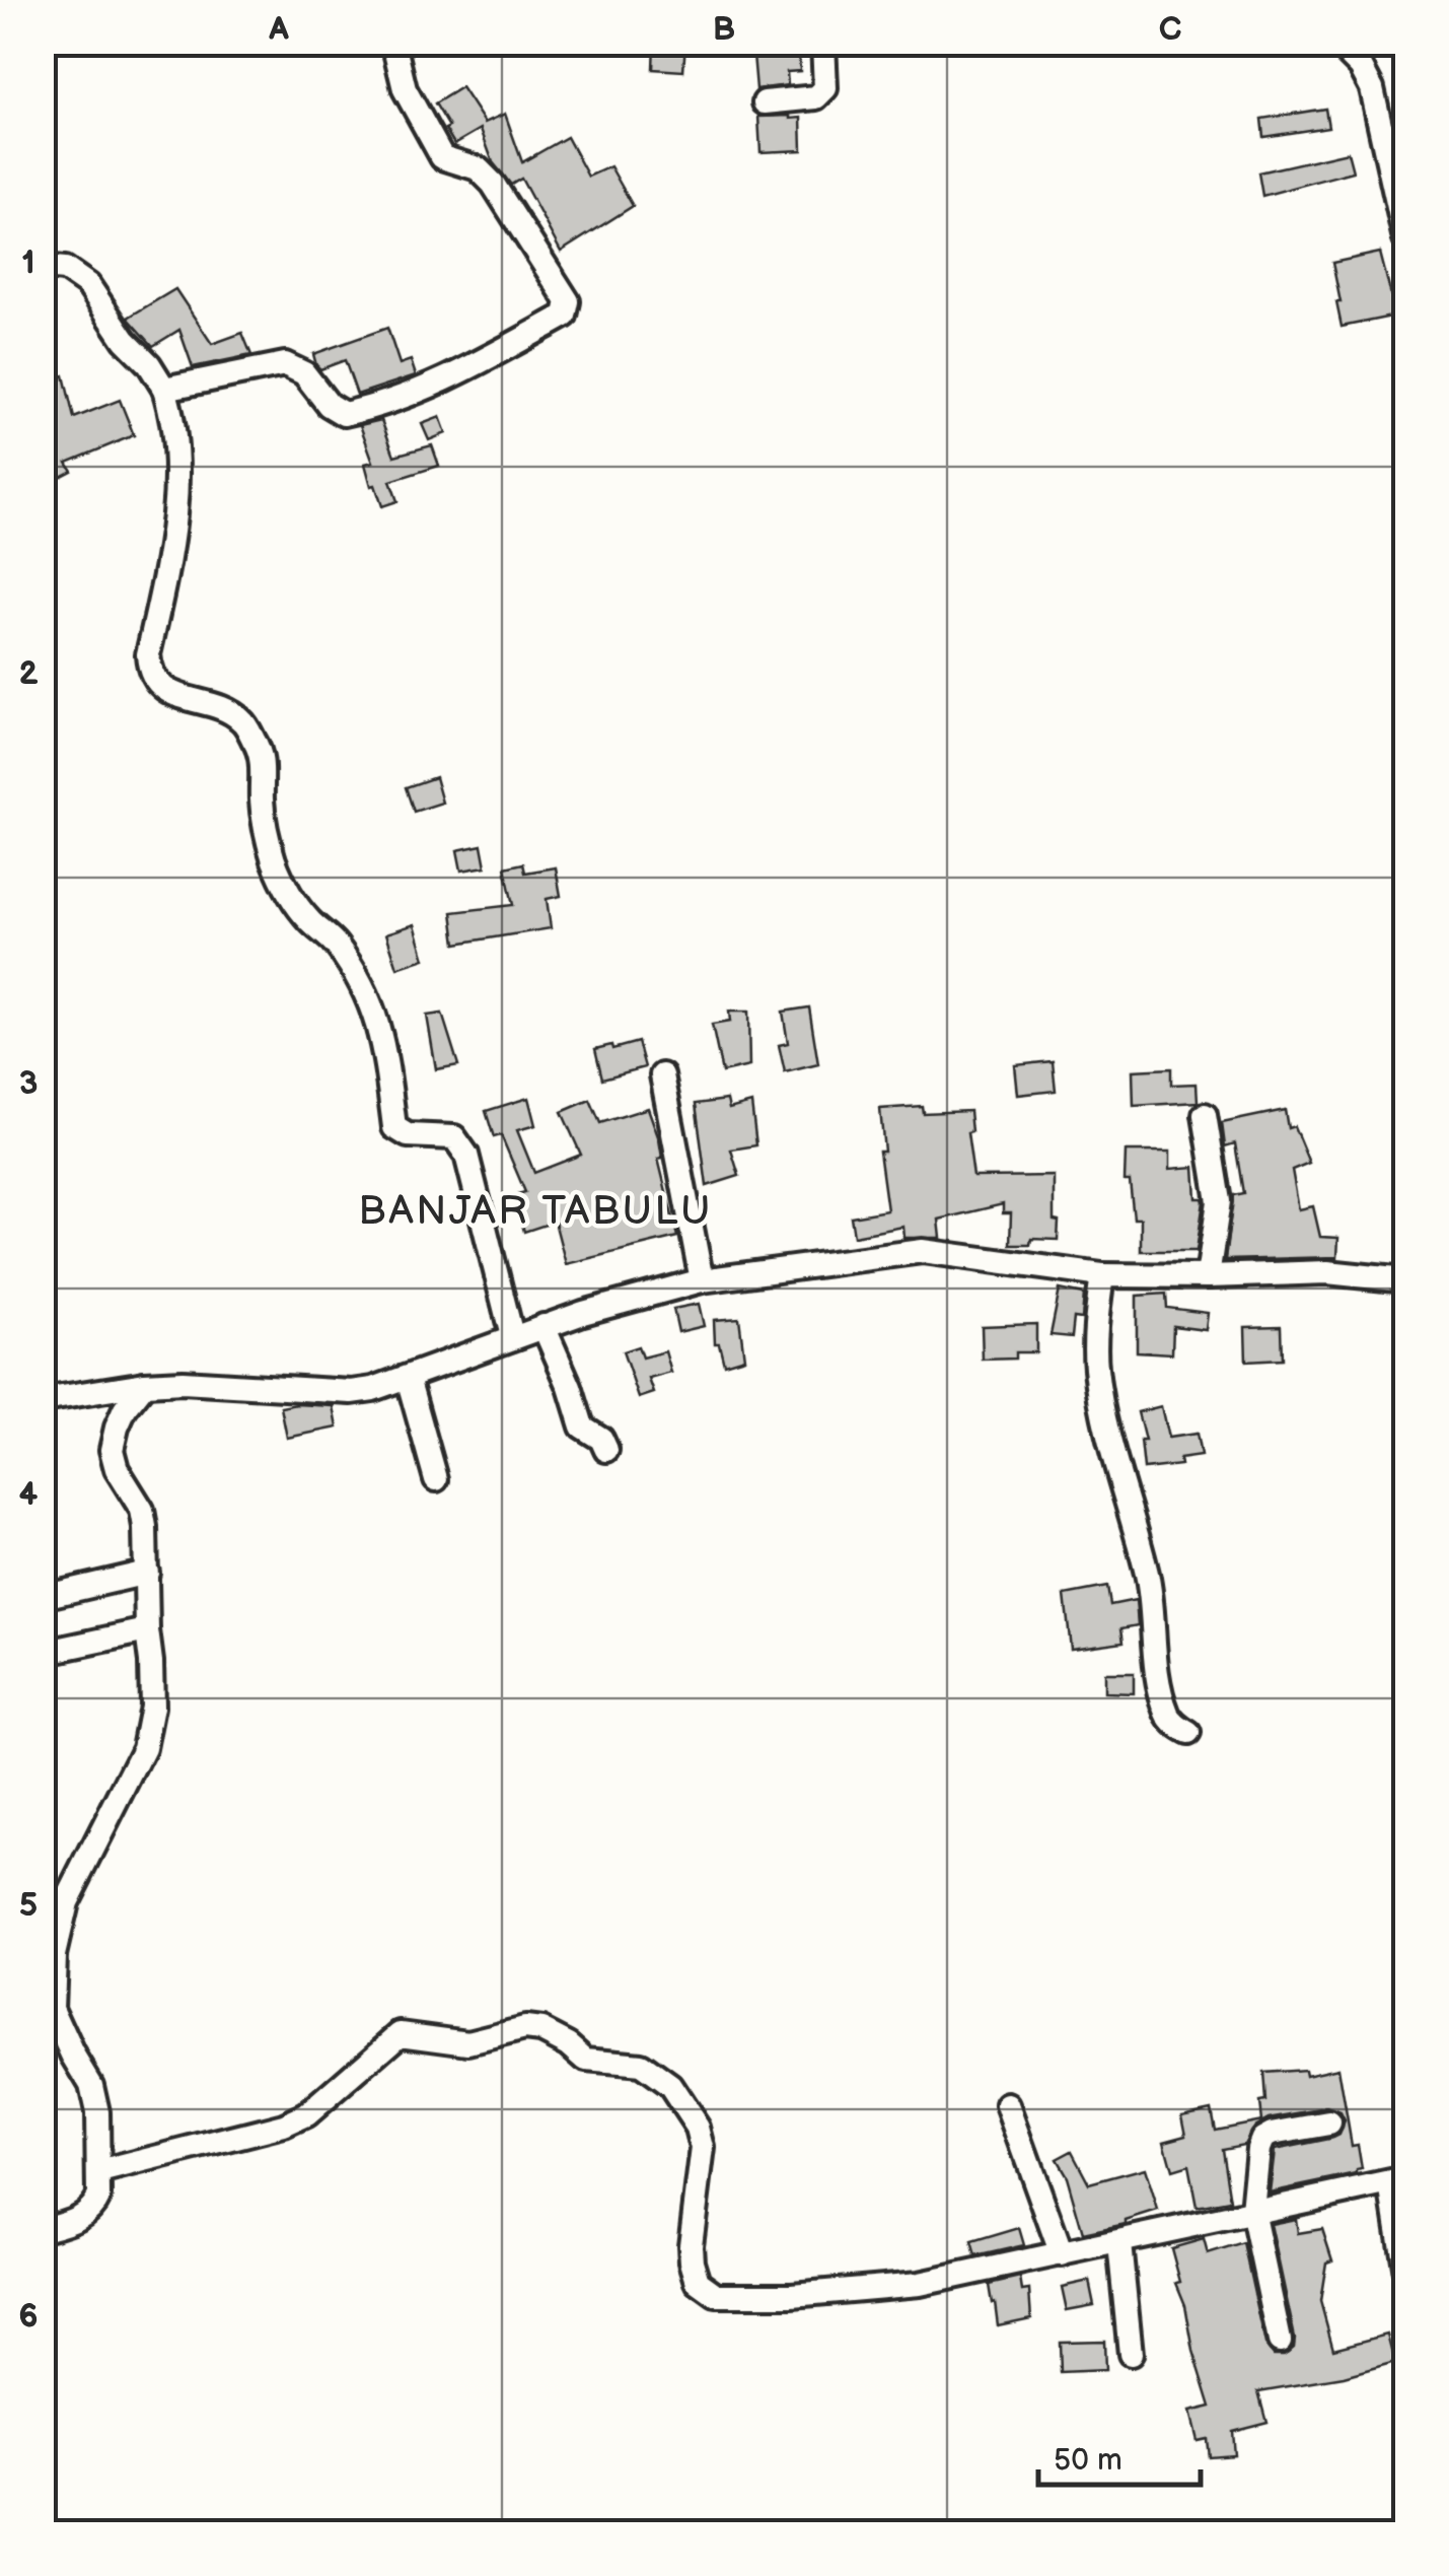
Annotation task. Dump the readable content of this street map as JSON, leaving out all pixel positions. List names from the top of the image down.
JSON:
{
  "districts": ["BANJAR TABULU"],
  "scale_bar": "50 m",
  "grid": {
    "columns": ["A", "B", "C"],
    "rows": [
      "1",
      "2",
      "3",
      "4",
      "5",
      "6"
    ]
  }
}
